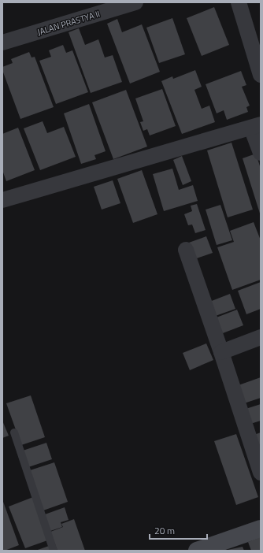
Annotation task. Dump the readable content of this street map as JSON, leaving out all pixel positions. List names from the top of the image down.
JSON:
{
  "streets": {
    "street": ["JALAN PRASTYA II"]
  },
  "scale_bar": "20 m"
}
